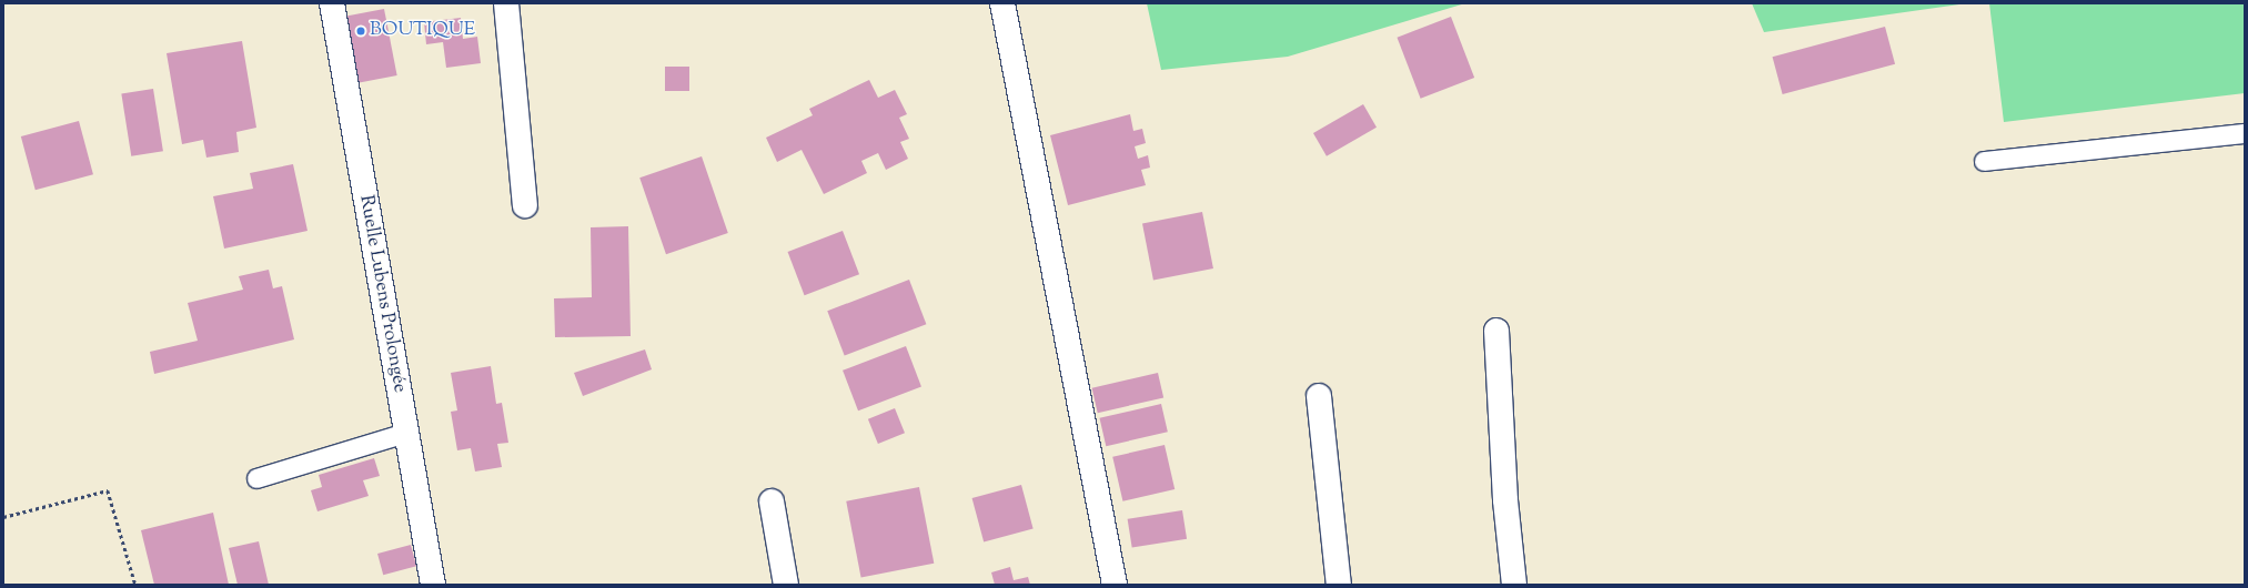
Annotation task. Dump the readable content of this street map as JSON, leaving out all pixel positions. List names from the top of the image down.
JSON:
{
  "streets": {
    "street": ["Ruelle Lubens Prolongée"]
  },
  "places": ["BOUTIQUE"]
}
